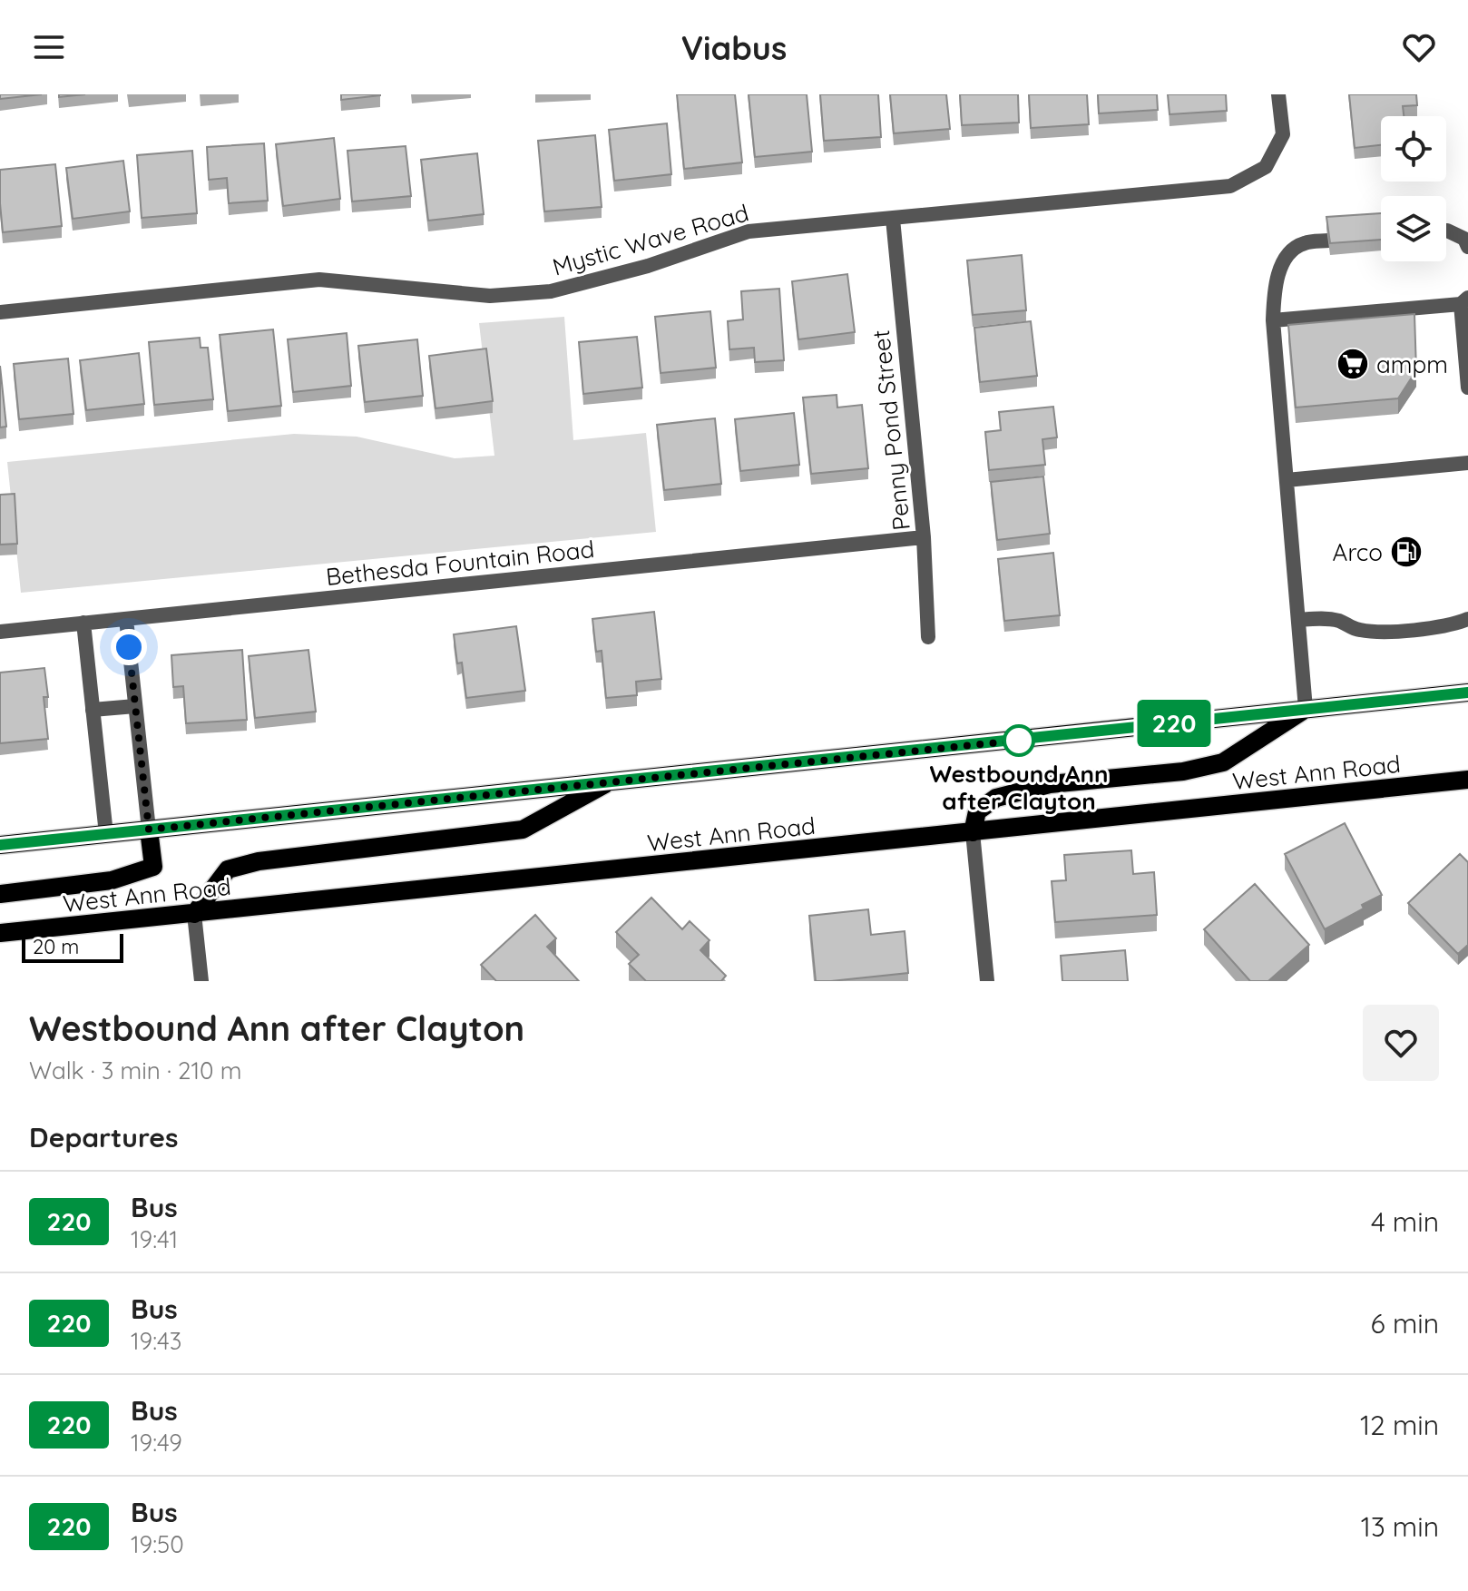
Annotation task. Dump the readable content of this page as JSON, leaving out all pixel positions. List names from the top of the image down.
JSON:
{
  "streets": {
    "main road": ["West Ann Road"],
    "street": ["Mystic Wave Road", "Penny Pond Street", "Bethesda Fountain Road"]
  },
  "crossings": [
    ["Mystic Wave Road", "Penny Pond Street"],
    ["Penny Pond Street", "Bethesda Fountain Road"]
  ],
  "places": {
    "supermarket": ["ampm"],
    "fuel station": ["Arco"],
    "other": ["Westbound Ann after Clayton"]
  },
  "lines": ["bus line 220"],
  "scale_bar": "20 m",
  "page": {
    "header": "Viabus",
    "on_map": "220",
    "scale": "20 m",
    "heading": [
      ["Westbound Ann after Clayton", "Walk · 3 min · 210 m"],
      "Departures"
    ],
    "list": [
      {
        "mark": "220",
        "name": "Bus",
        "note": "19:41",
        "value": "4 min"
      },
      {
        "mark": "220",
        "name": "Bus",
        "note": "19:43",
        "value": "6 min"
      },
      {
        "mark": "220",
        "name": "Bus",
        "note": "19:49",
        "value": "12 min"
      },
      {
        "mark": "220",
        "name": "Bus",
        "note": "19:50",
        "value": "13 min"
      }
    ]
  }
}
